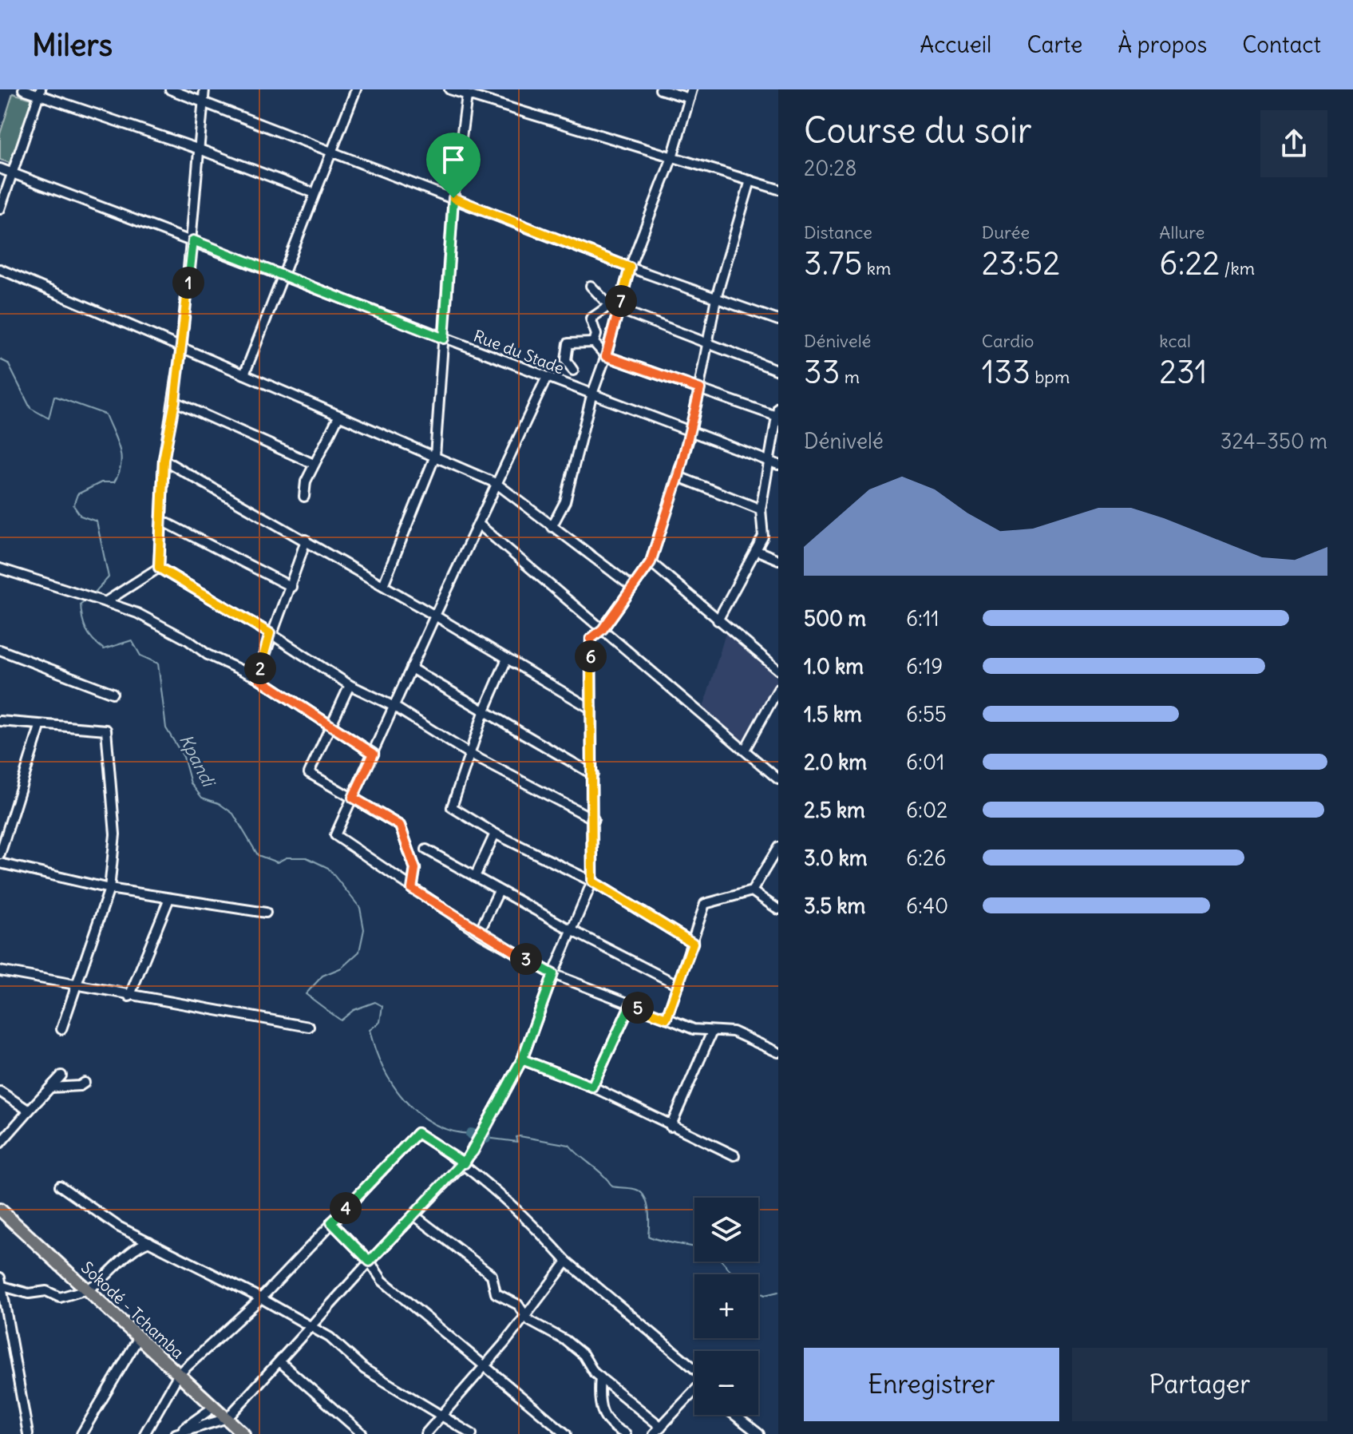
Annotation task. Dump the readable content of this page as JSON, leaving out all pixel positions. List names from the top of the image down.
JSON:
{
  "streets": {
    "main road": ["Sokodé - Tchamba"],
    "street": ["Rue du Stade"]
  },
  "water": ["Kpandi"],
  "page": {
    "header": "Milers",
    "nav": [
      "Accueil",
      "Carte",
      "À propos",
      "Contact"
    ],
    "heading": ["Course du soir", "20:28"],
    "stats": [
      ["Distance", "3.75 km"],
      ["Durée", "23:52"],
      ["Allure", "6:22 /km"],
      ["Dénivelé", "33 m"],
      ["Cardio", "133 bpm"],
      ["kcal", "231"]
    ],
    "pins": [
      "1",
      "7",
      "6",
      "2",
      "3",
      "5",
      "4"
    ],
    "chart": ["Dénivelé", "324–350 m"],
    "list": [
      {
        "name": "500 m",
        "note": "6:11"
      },
      {
        "name": "1.0 km",
        "note": "6:19"
      },
      {
        "name": "1.5 km",
        "note": "6:55"
      },
      {
        "name": "2.0 km",
        "note": "6:01"
      },
      {
        "name": "2.5 km",
        "note": "6:02"
      },
      {
        "name": "3.0 km",
        "note": "6:26"
      },
      {
        "name": "3.5 km",
        "note": "6:40"
      }
    ],
    "map_buttons": ["+", "−"],
    "buttons": ["Enregistrer", "Partager"]
  }
}
